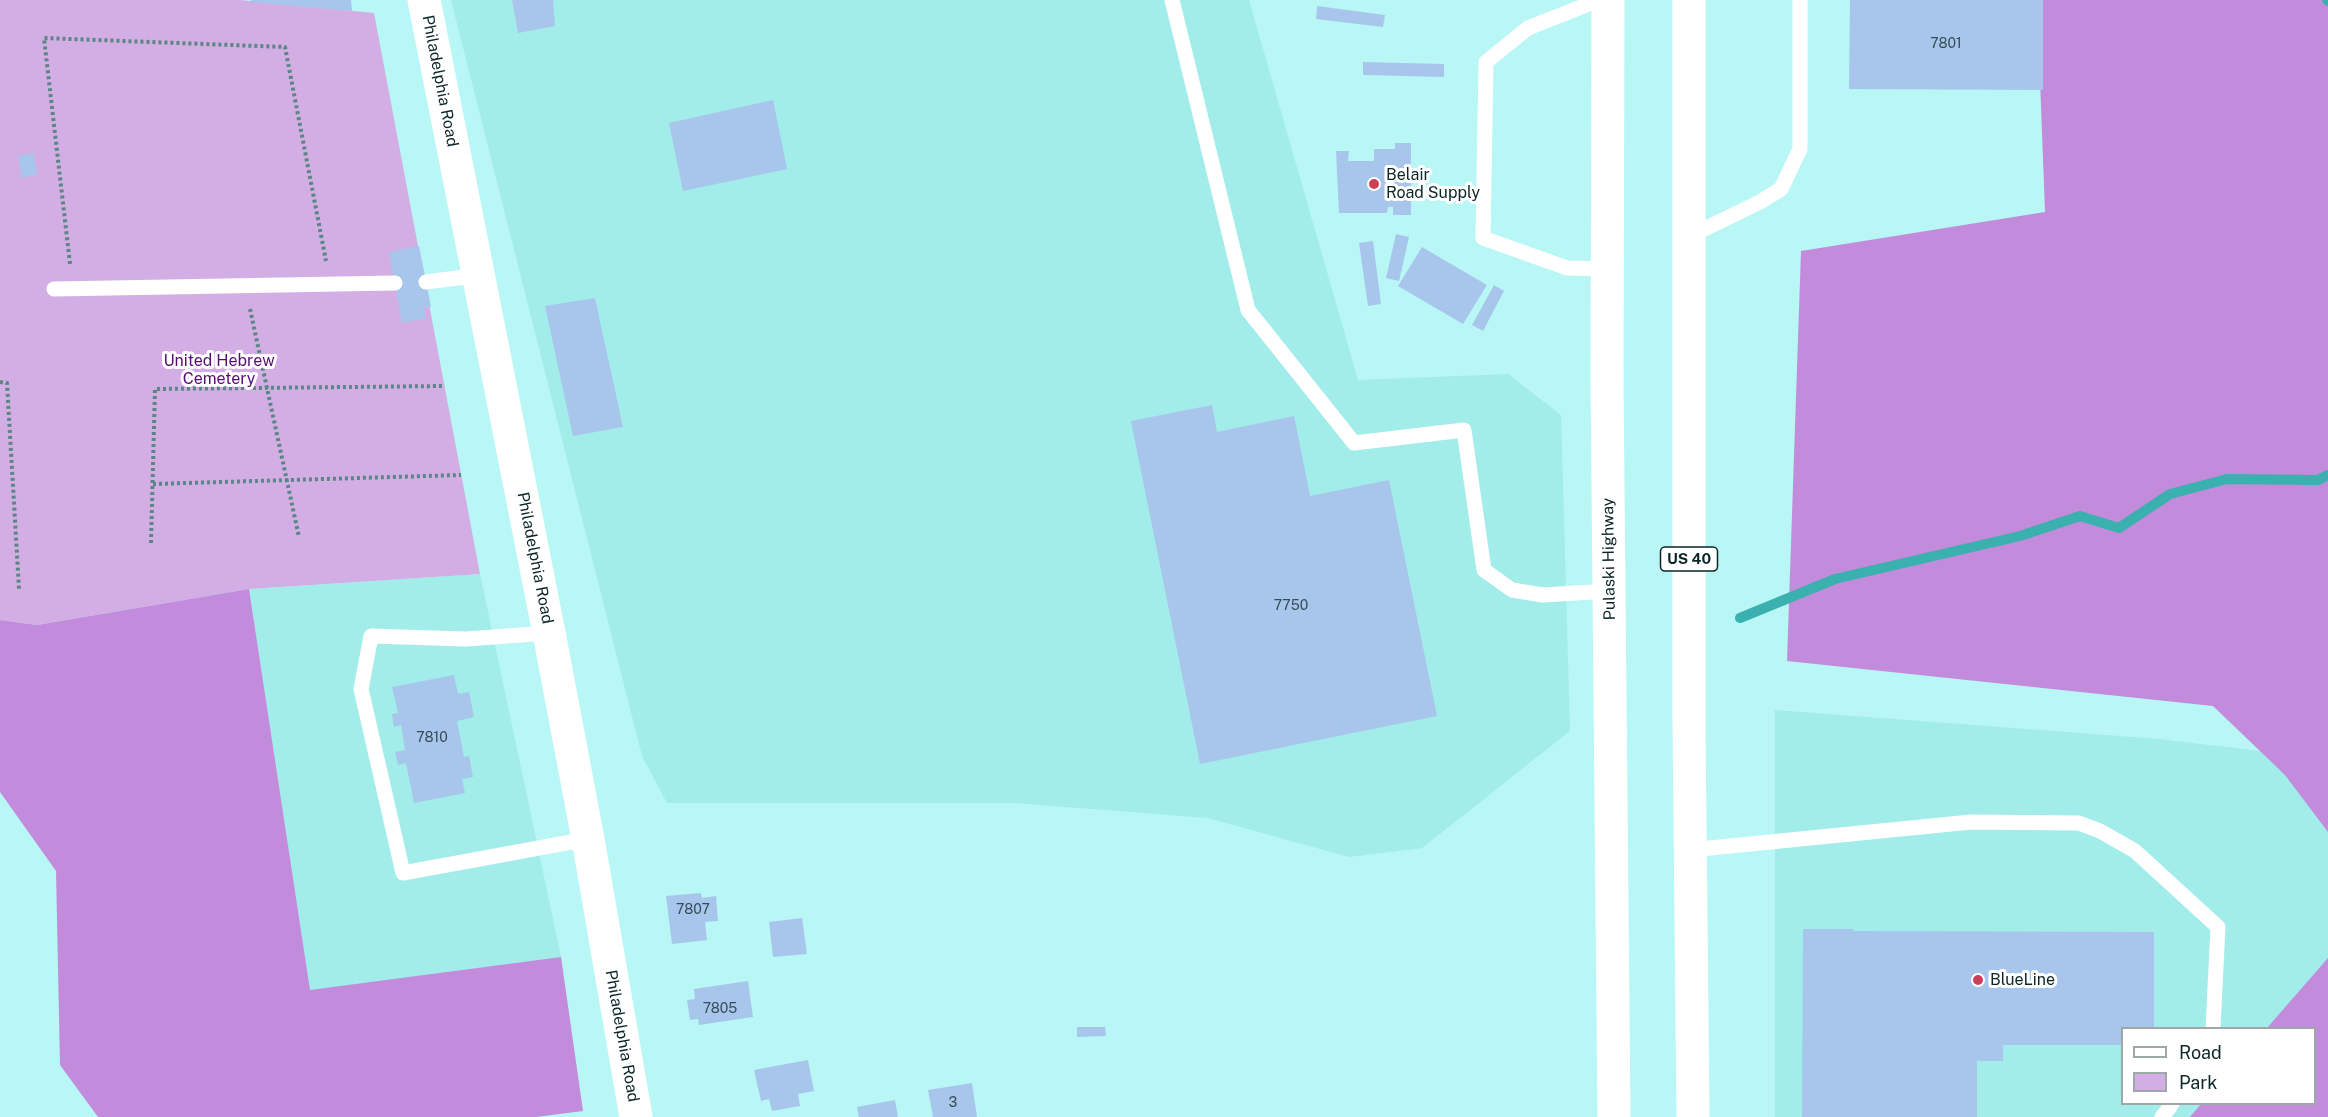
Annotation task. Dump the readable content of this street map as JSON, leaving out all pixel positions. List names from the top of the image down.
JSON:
{
  "streets": {
    "main road": ["Philadelphia Road", "Pulaski Highway", "US 40"]
  },
  "parks": ["United Hebrew Cemetery"],
  "places": ["Belair Road Supply", "BlueLine"],
  "house_numbers": [
    "7801",
    "7750",
    "7810",
    "7807",
    "7805",
    "3"
  ],
  "legend": ["Road", "Park"]
}
